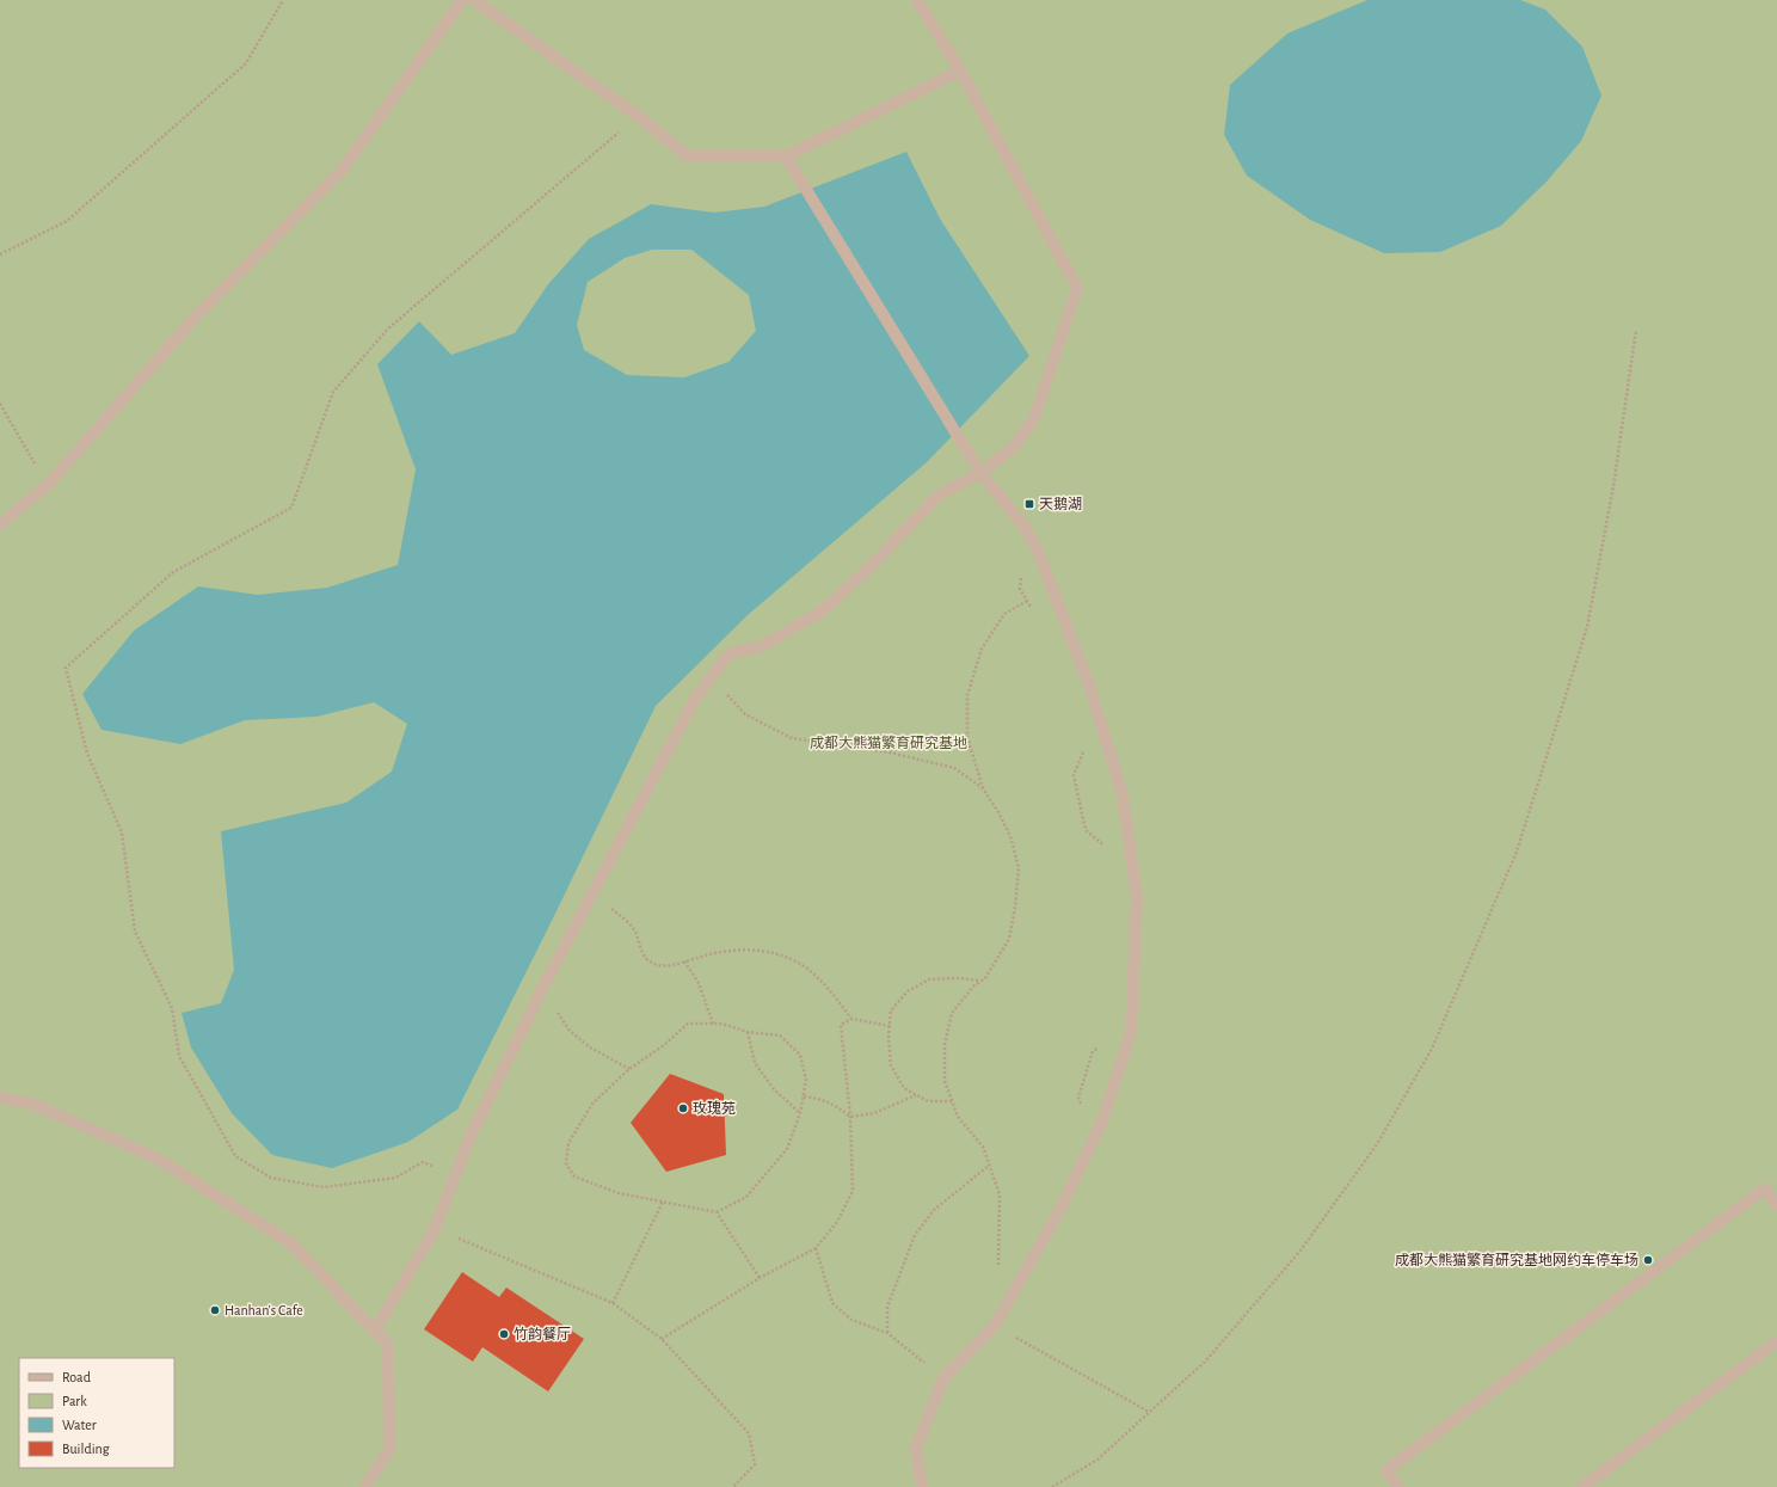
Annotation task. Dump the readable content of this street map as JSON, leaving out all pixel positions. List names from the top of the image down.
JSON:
{
  "parks": ["成都大熊猫繁育研究基地"],
  "places": {
    "transit": ["天鹅湖"],
    "other": [
      "玫瑰苑",
      "成都大熊猫繁育研究基地网约车停车场",
      "Hanhan's Cafe",
      "竹韵餐厅"
    ]
  },
  "legend": [
    "Road",
    "Park",
    "Water",
    "Building"
  ]
}
